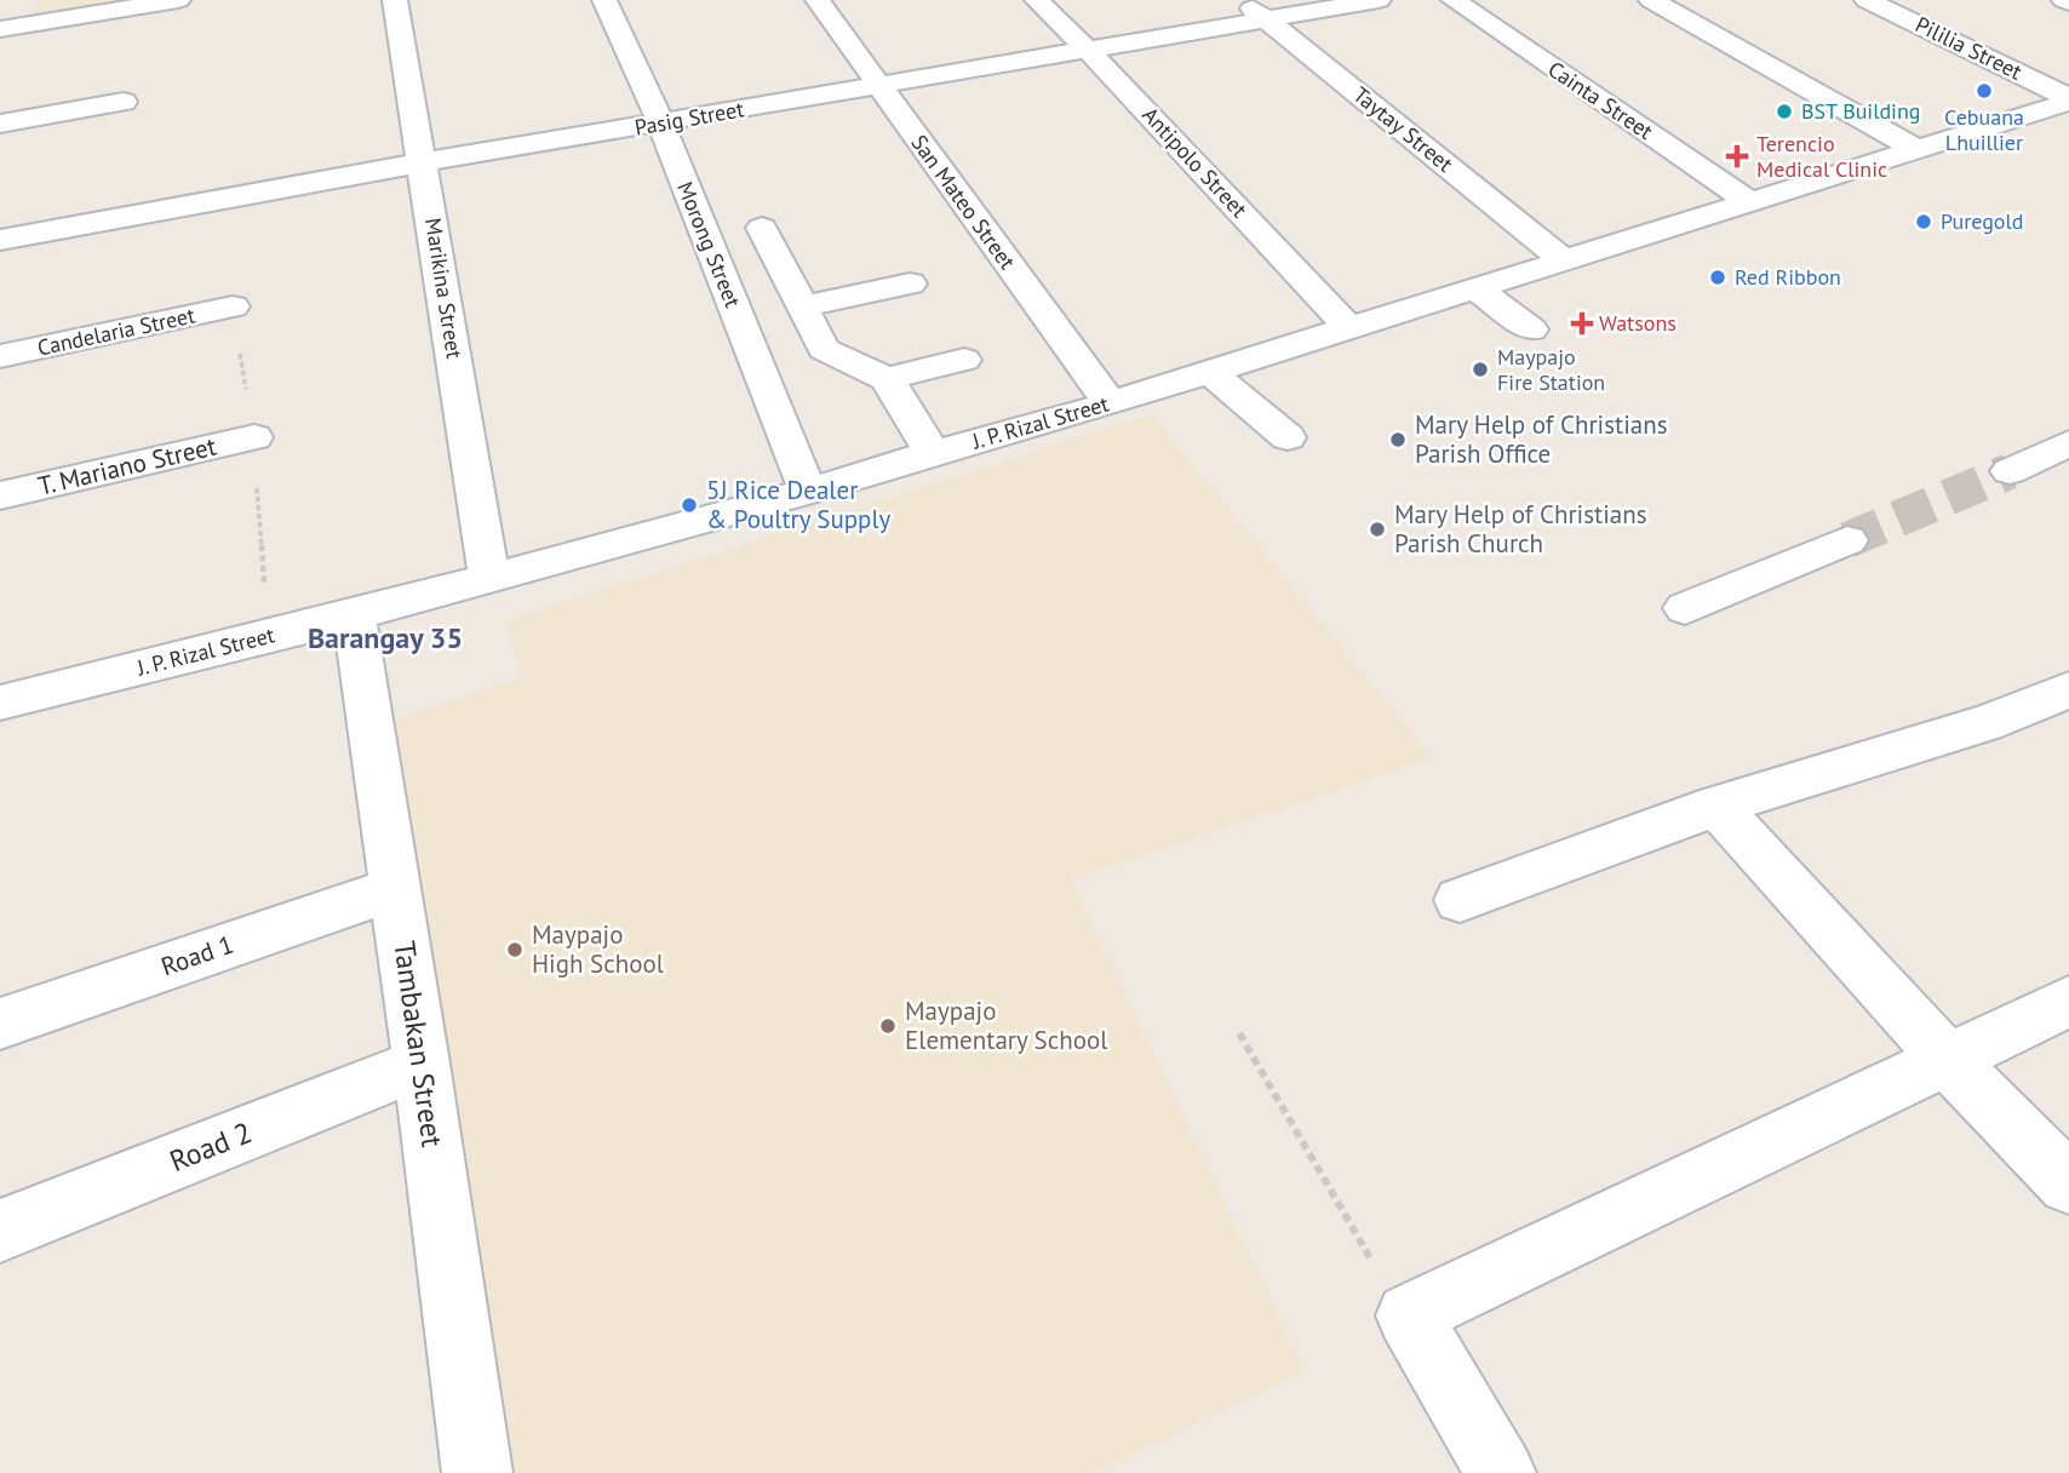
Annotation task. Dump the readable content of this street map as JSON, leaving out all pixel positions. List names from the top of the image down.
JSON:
{
  "streets": {
    "street": [
      "Pililia Street",
      "Cainta Street",
      "Pasig Street",
      "Taytay Street",
      "Antipolo Street",
      "San Mateo Street",
      "Morong Street",
      "Marikina Street",
      "Candelaria Street",
      "J. P. Rizal Street",
      "T. Mariano Street",
      "Road 1",
      "Tambakan Street",
      "Road 2"
    ]
  },
  "crossings": [
    ["Pililia Street", "J. P. Rizal Street"],
    ["Cainta Street", "J. P. Rizal Street"],
    ["Pasig Street", "Taytay Street"],
    ["Pasig Street", "Antipolo Street"],
    ["Pasig Street", "San Mateo Street"],
    ["Pasig Street", "Morong Street"],
    ["Pasig Street", "Marikina Street"],
    ["Taytay Street", "J. P. Rizal Street"],
    ["Antipolo Street", "J. P. Rizal Street"],
    ["San Mateo Street", "J. P. Rizal Street"],
    ["Morong Street", "J. P. Rizal Street"],
    ["Marikina Street", "J. P. Rizal Street"],
    ["J. P. Rizal Street", "Tambakan Street"],
    ["Road 1", "Tambakan Street"],
    ["Tambakan Street", "Road 2"]
  ],
  "districts": ["Barangay 35"],
  "places": {
    "other": [
      "Cebuana Lhuillier",
      "BST Building",
      "Puregold",
      "Red Ribbon",
      "Maypajo Fire Station",
      "Mary Help of Christians Parish Office",
      "5J Rice Dealer & Poultry Supply",
      "Mary Help of Christians Parish Church",
      "Maypajo High School",
      "Maypajo Elementary School"
    ],
    "health": ["Terencio Medical Clinic", "Watsons"]
  }
}
